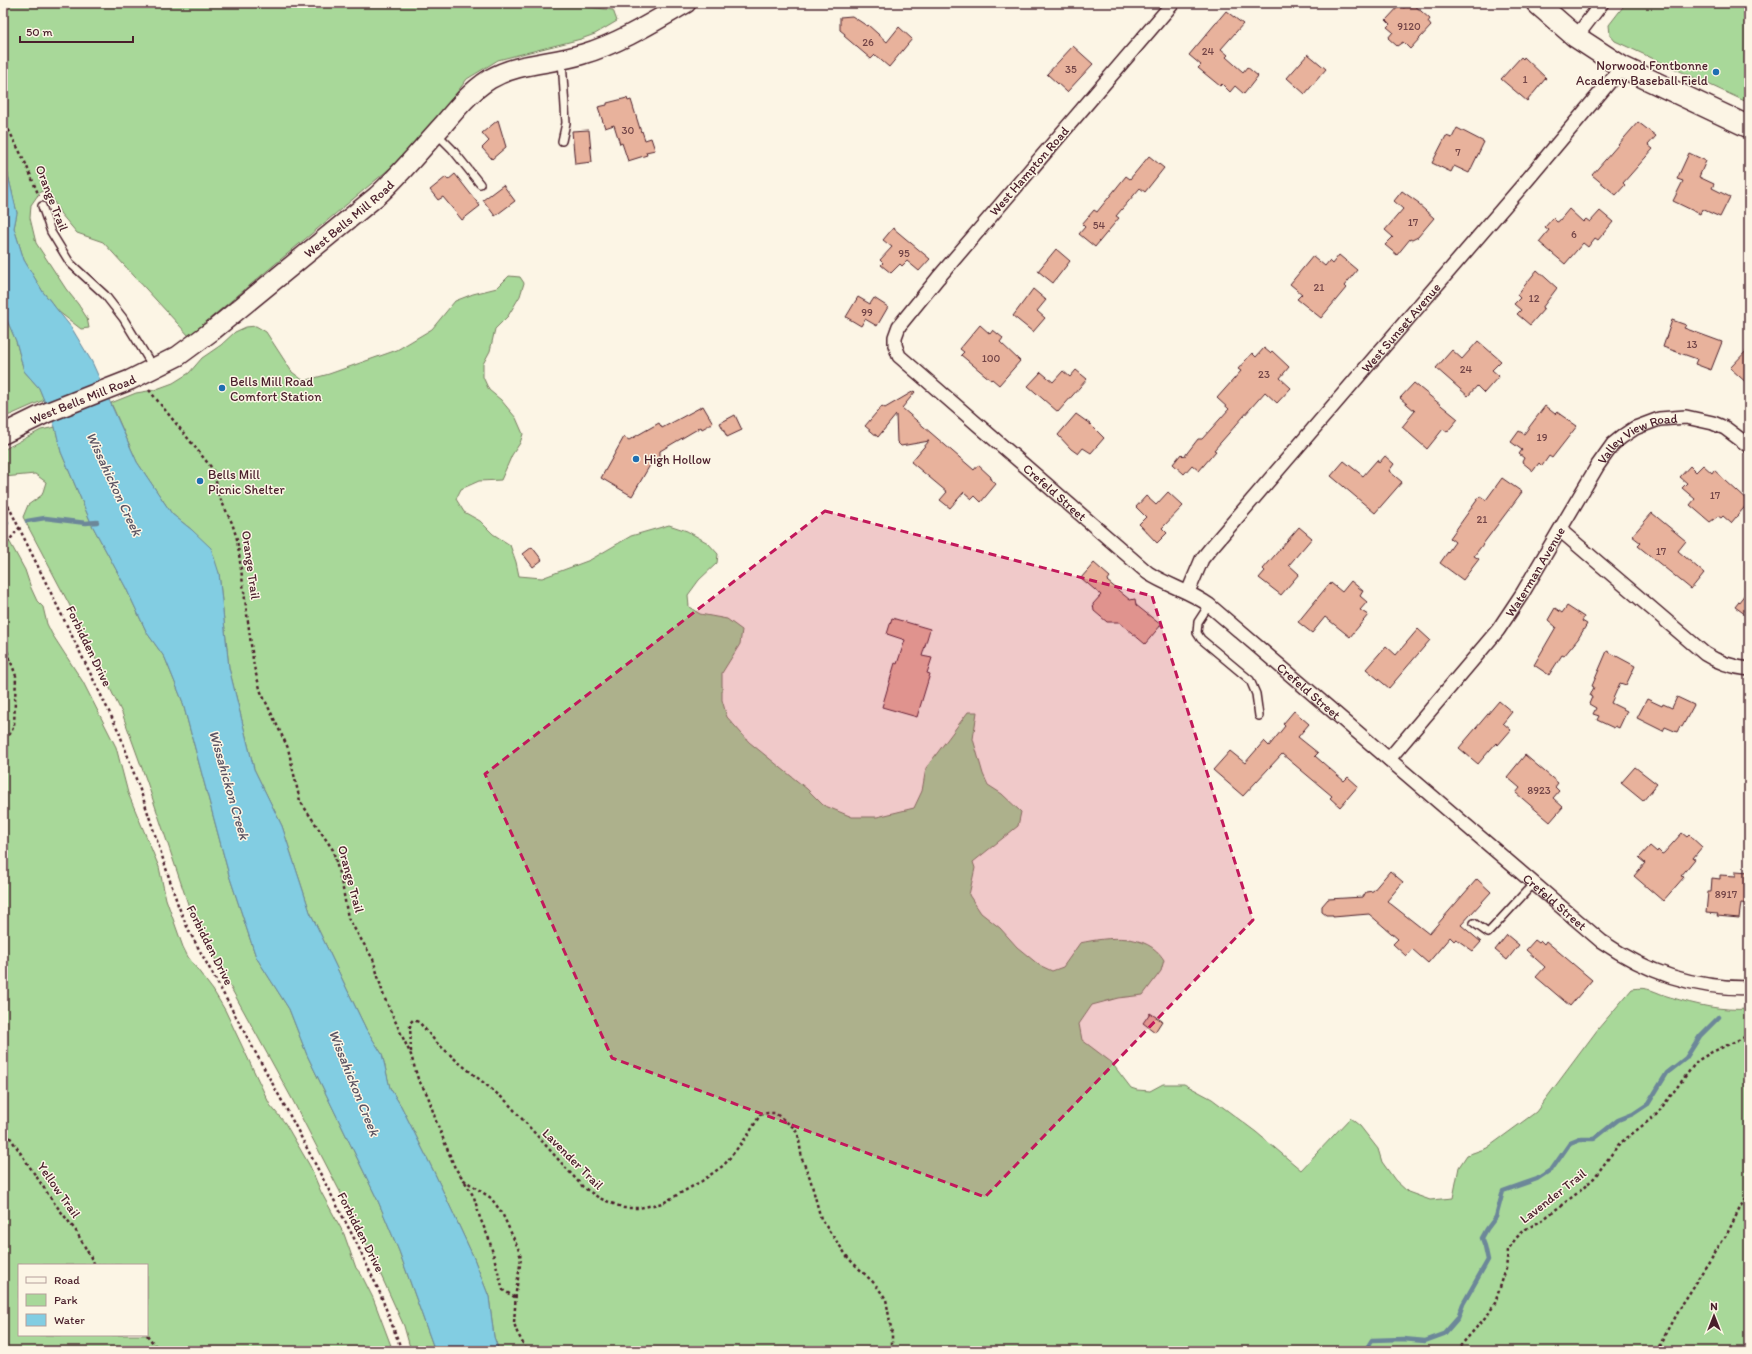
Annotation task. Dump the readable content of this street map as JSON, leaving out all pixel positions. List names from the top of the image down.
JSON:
{
  "streets": {
    "street": [
      "West Hampton Road",
      "West Bells Mill Road",
      "West Sunset Avenue",
      "Valley View Road",
      "Crefeld Street",
      "Waterman Avenue"
    ],
    "lane": ["Orange Trail"],
    "path": ["Forbidden Drive", "Lavender Trail", "Yellow Trail"]
  },
  "crossings": [
    ["West Hampton Road", "Crefeld Street"],
    ["Orange Trail", "West Bells Mill Road"],
    ["Orange Trail", "Lavender Trail"],
    ["West Sunset Avenue", "Crefeld Street"],
    ["Valley View Road", "Waterman Avenue"],
    ["Crefeld Street", "Waterman Avenue"]
  ],
  "water": ["Wissahickon Creek"],
  "places": [
    "Norwood Fontbonne Academy Baseball Field",
    "Bells Mill Road Comfort Station",
    "High Hollow",
    "Bells Mill Picnic Shelter"
  ],
  "house_numbers": [
    "9120",
    "26",
    "24",
    "35",
    "1",
    "30",
    "7",
    "17",
    "54",
    "6",
    "95",
    "21",
    "12",
    "99",
    "13",
    "100",
    "24",
    "23",
    "19",
    "17",
    "21",
    "17",
    "8923",
    "8917"
  ],
  "legend": ["Road", "Park", "Water"],
  "scale_bar": "50 m",
  "north": "top"
}
